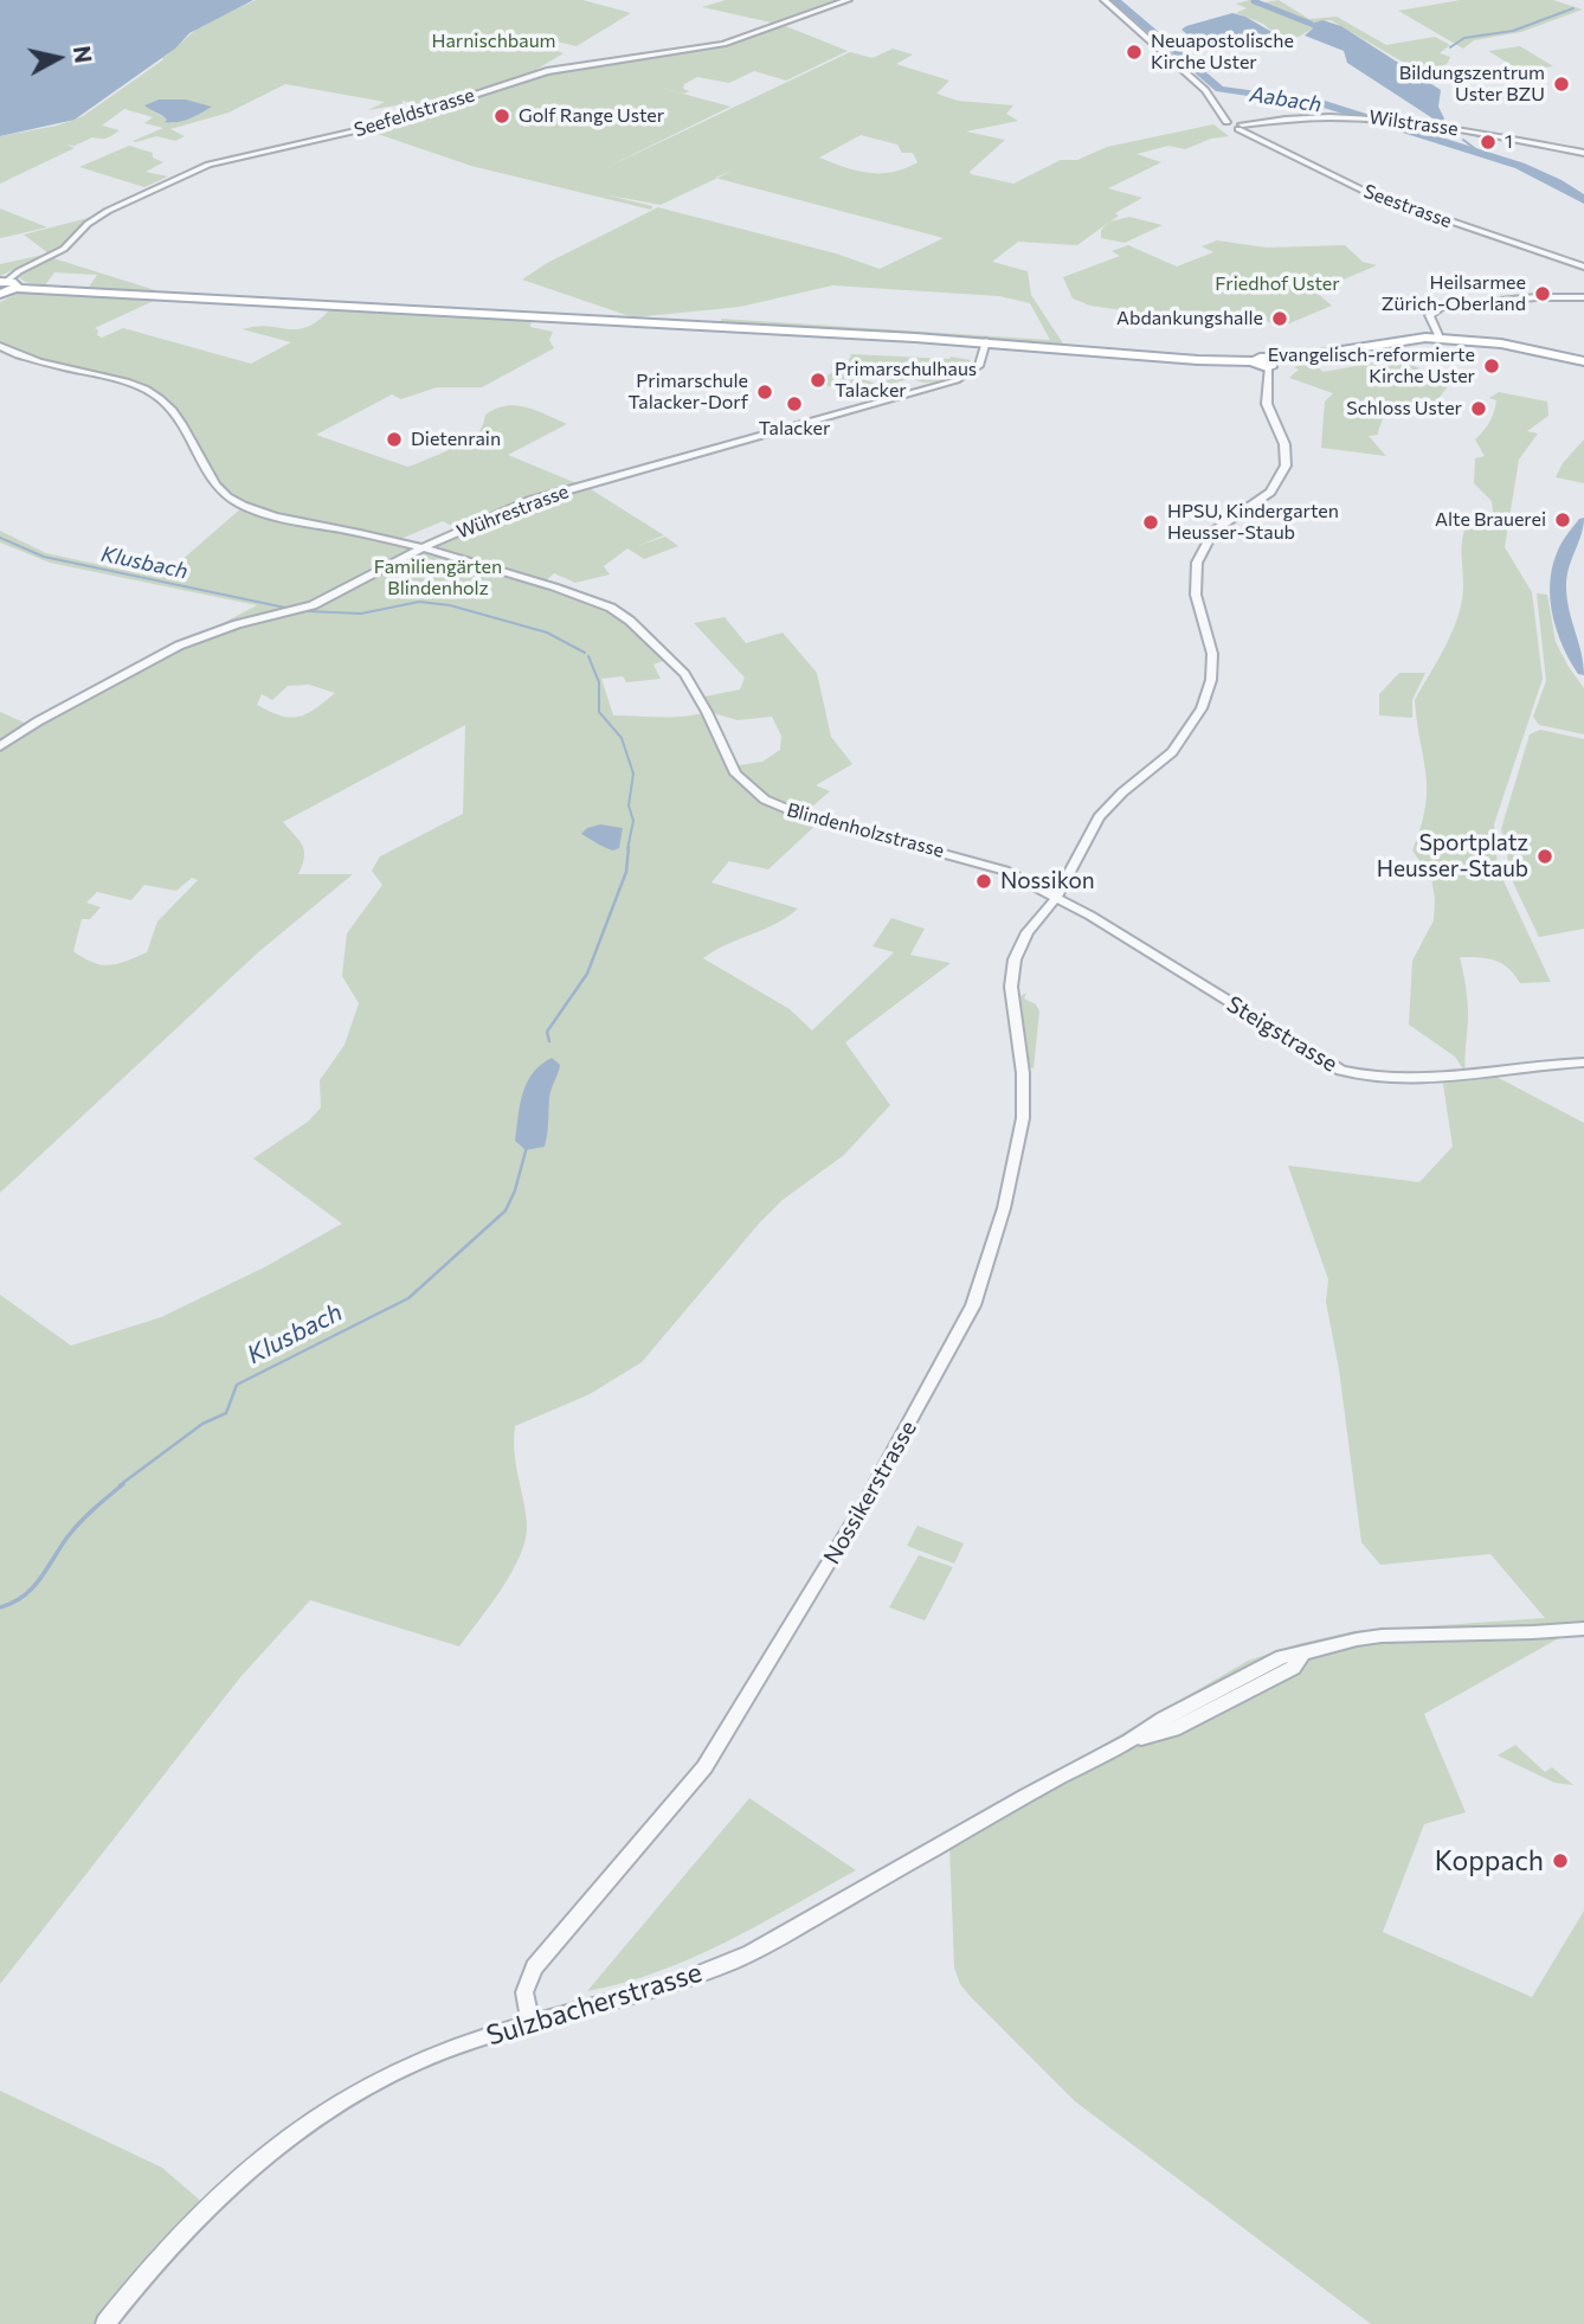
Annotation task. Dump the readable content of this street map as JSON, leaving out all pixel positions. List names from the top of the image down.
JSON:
{
  "streets": {
    "street": [
      "Seefeldstrasse",
      "Wilstrasse",
      "Seestrasse",
      "Wührestrasse",
      "Blindenholzstrasse",
      "Steigstrasse",
      "Nossikerstrasse",
      "Sulzbacherstrasse"
    ]
  },
  "crossings": [
    ["Wilstrasse", "Seestrasse"],
    ["Wührestrasse", "Blindenholzstrasse"],
    ["Blindenholzstrasse", "Steigstrasse"],
    ["Blindenholzstrasse", "Nossikerstrasse"],
    ["Steigstrasse", "Nossikerstrasse"],
    ["Nossikerstrasse", "Sulzbacherstrasse"]
  ],
  "water": ["Aabach", "Klusbach"],
  "parks": ["Harnischbaum", "Friedhof Uster", "Familiengärten Blindenholz"],
  "places": [
    "Neuapostolische Kirche Uster",
    "Bildungszentrum Uster BZU",
    "Golf Range Uster",
    "1",
    "Heilsarmee Zürich-Oberland",
    "Abdankungshalle",
    "Evangelisch-reformierte Kirche Uster",
    "Primarschulhaus Talacker",
    "Primarschule Talacker-Dorf",
    "Talacker",
    "Schloss Uster",
    "Dietenrain",
    "Alte Brauerei",
    "HPSU, Kindergarten Heusser-Staub",
    "Sportplatz Heusser-Staub",
    "Nossikon",
    "Koppach"
  ],
  "north": "right"
}
